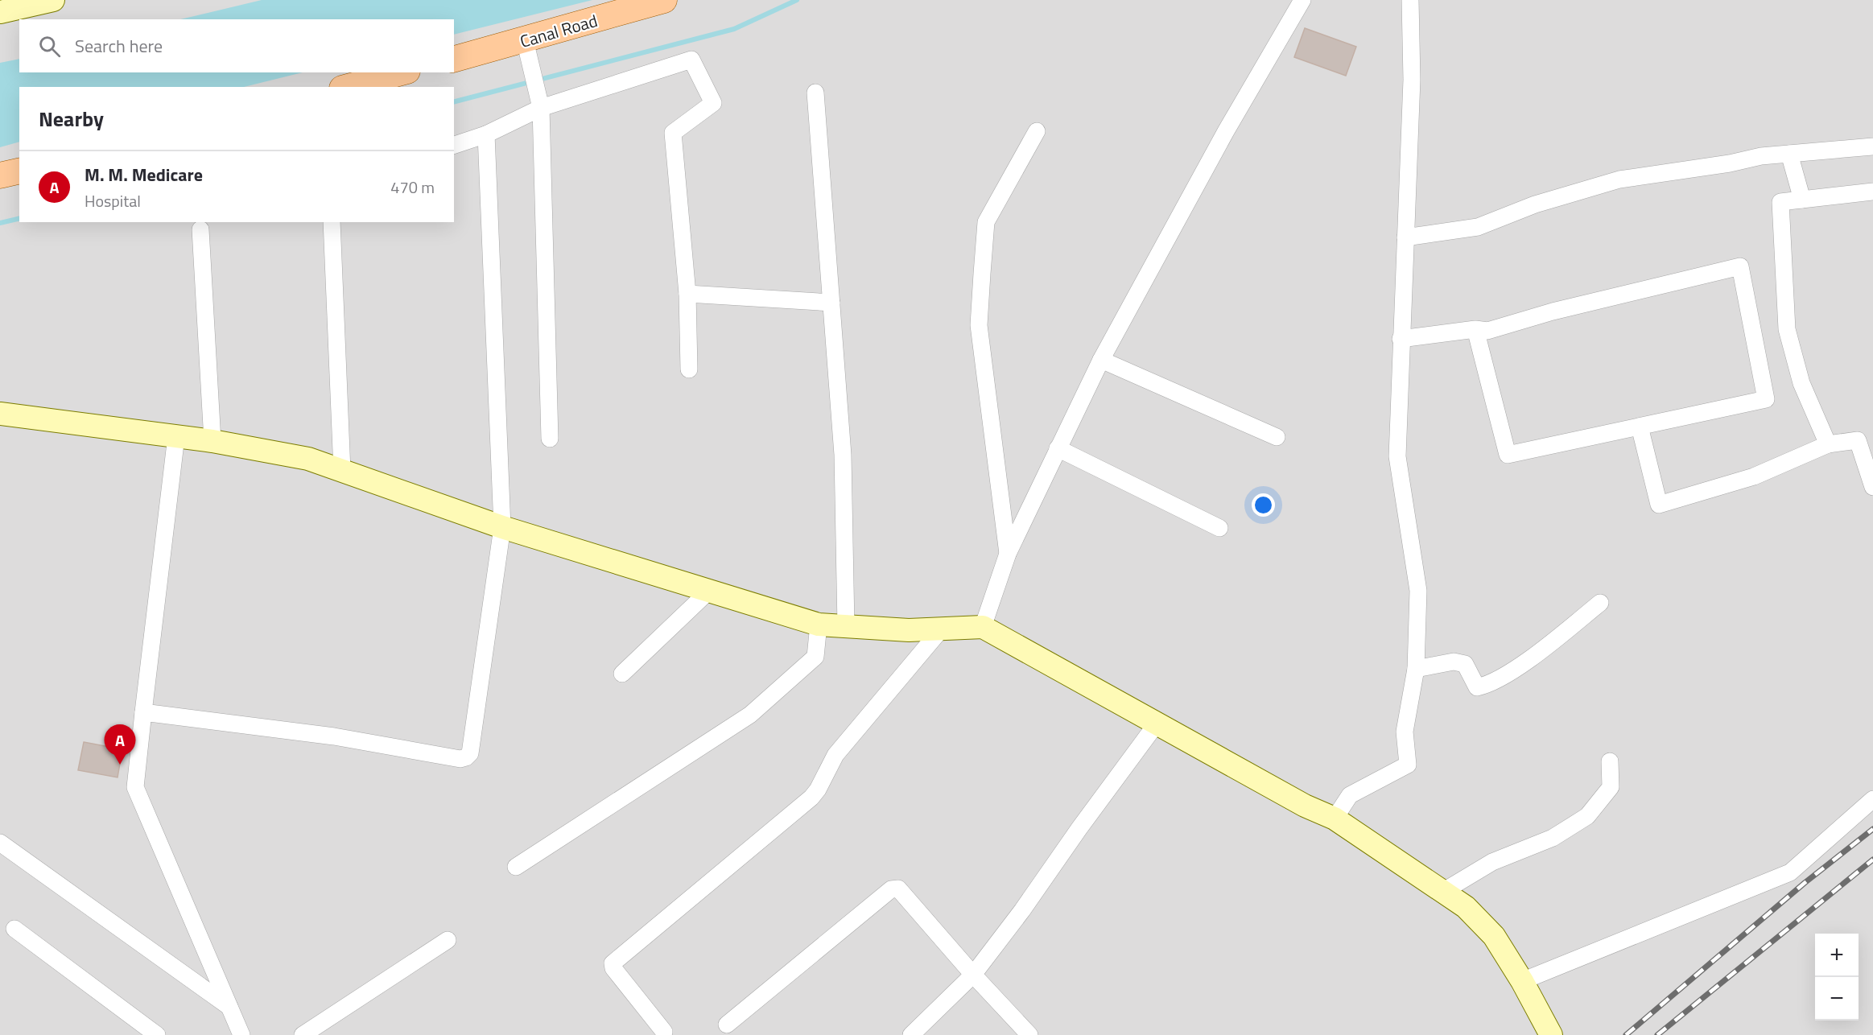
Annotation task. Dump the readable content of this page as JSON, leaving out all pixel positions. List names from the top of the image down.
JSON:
{
  "streets": {
    "main road": ["Canal Road"]
  },
  "page": {
    "search": "Search here",
    "heading": "Nearby",
    "list": [
      {
        "mark": "A",
        "name": "M. M. Medicare",
        "note": "Hospital",
        "value": "470 m"
      }
    ],
    "pins": "A",
    "map_buttons": ["+", "−"]
  }
}
